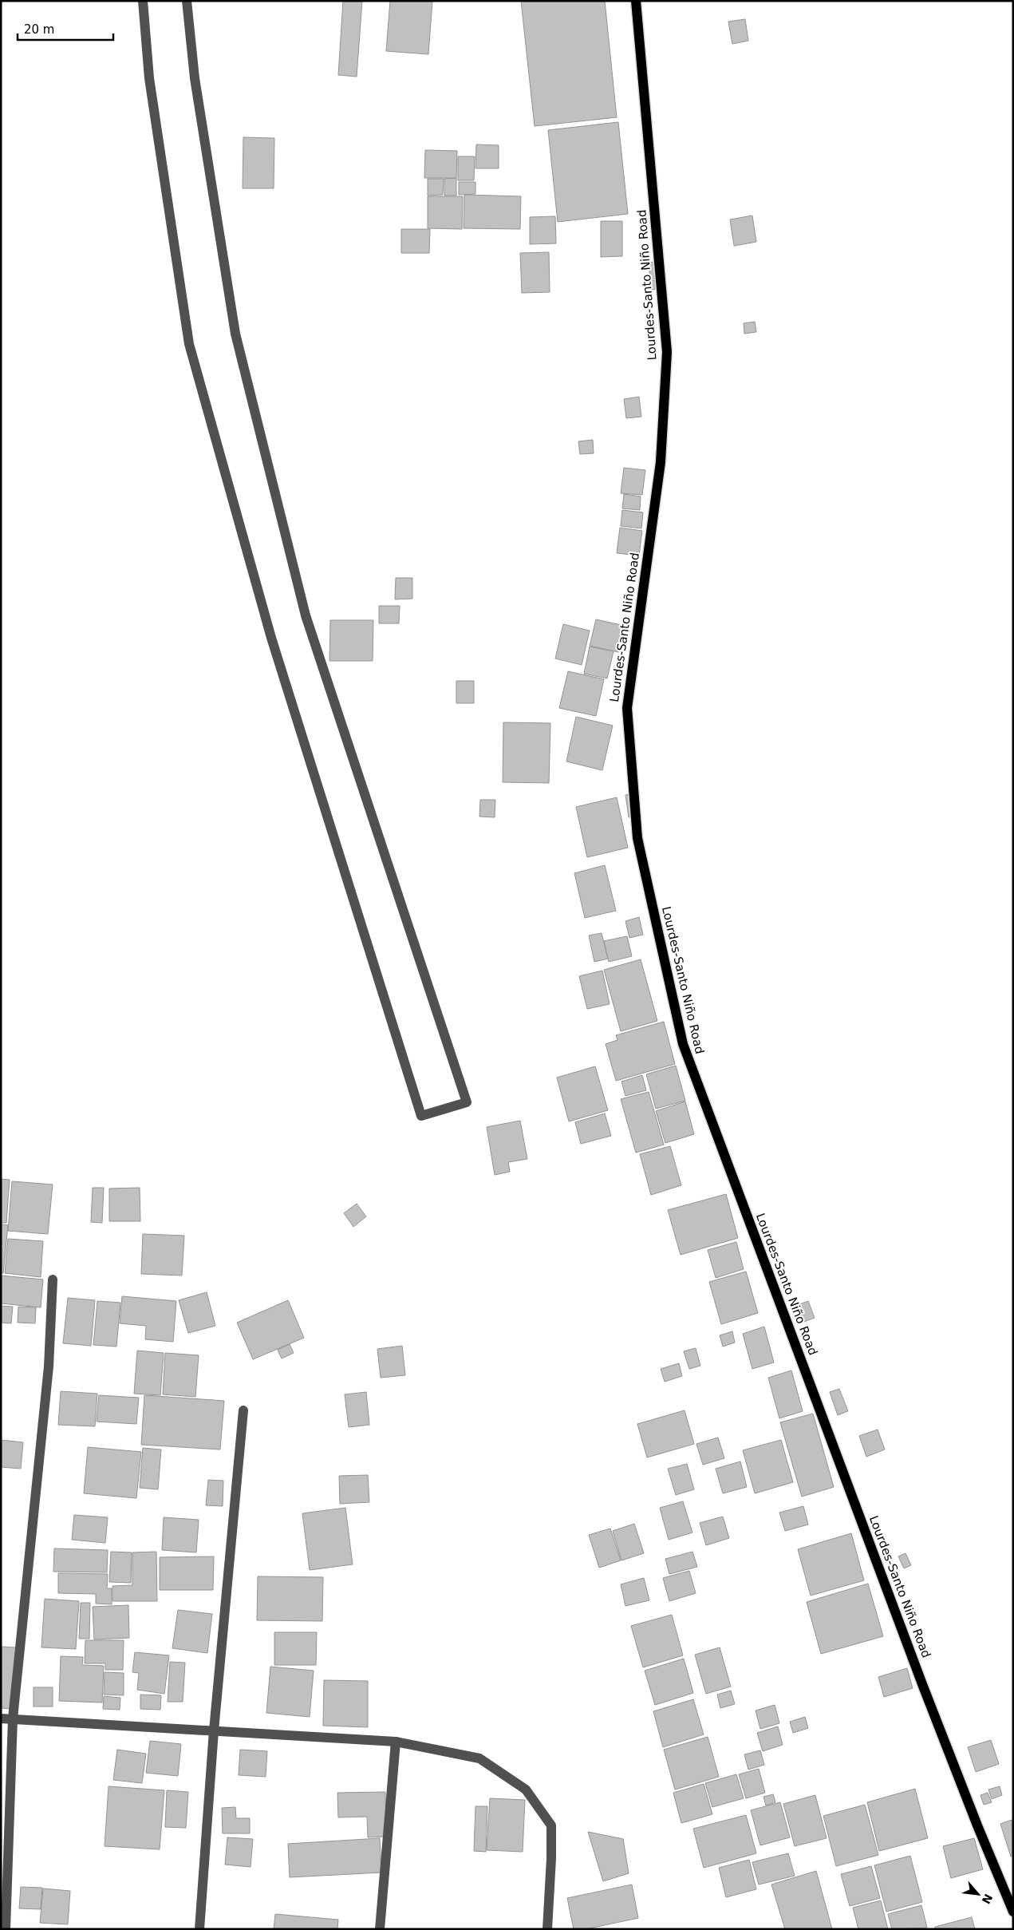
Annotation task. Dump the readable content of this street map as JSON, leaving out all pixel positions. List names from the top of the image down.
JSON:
{
  "streets": {
    "main road": ["Lourdes-Santo Niño Road"]
  },
  "scale_bar": "20 m",
  "north": "bottom right"
}
